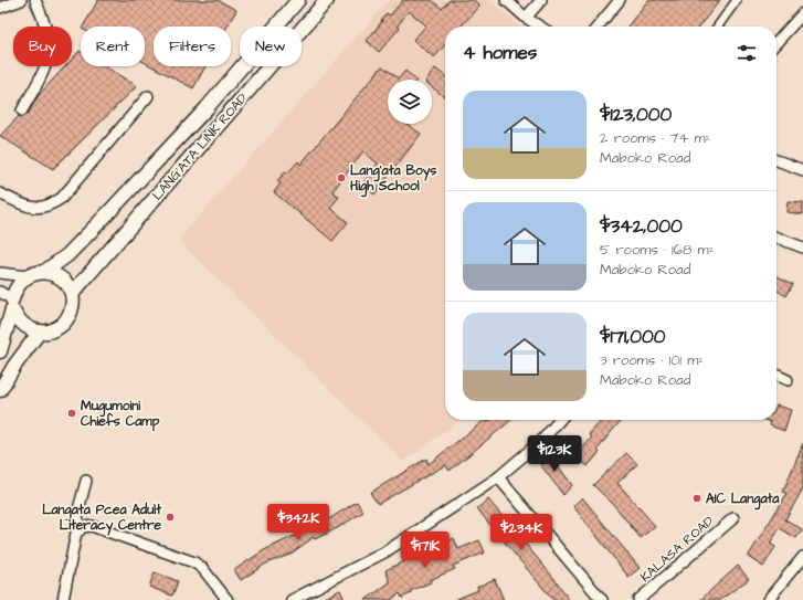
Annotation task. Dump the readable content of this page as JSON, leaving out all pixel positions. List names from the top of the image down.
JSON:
{
  "streets": {
    "main road": ["LANG'ATA LINK ROAD"],
    "street": ["KALASA ROAD"]
  },
  "places": [
    "Lang'ata Boys High School",
    "Mugumoini Chiefs Camp",
    "AIC Langata",
    "Langata Pcea Adult Literacy Centre"
  ],
  "page": {
    "chip": [
      "Buy",
      "Rent",
      "Filters",
      "New"
    ],
    "heading": "4 homes",
    "list": [
      {
        "name": "$123,000",
        "note": "2 rooms · 74 m² · Maboko Road"
      },
      {
        "name": "$342,000",
        "note": "5 rooms · 168 m² · Maboko Road"
      },
      {
        "name": "$171,000",
        "note": "3 rooms · 101 m² · Maboko Road"
      }
    ],
    "price": [
      "$123K",
      "$342K",
      "$234K",
      "$171K"
    ]
  }
}
